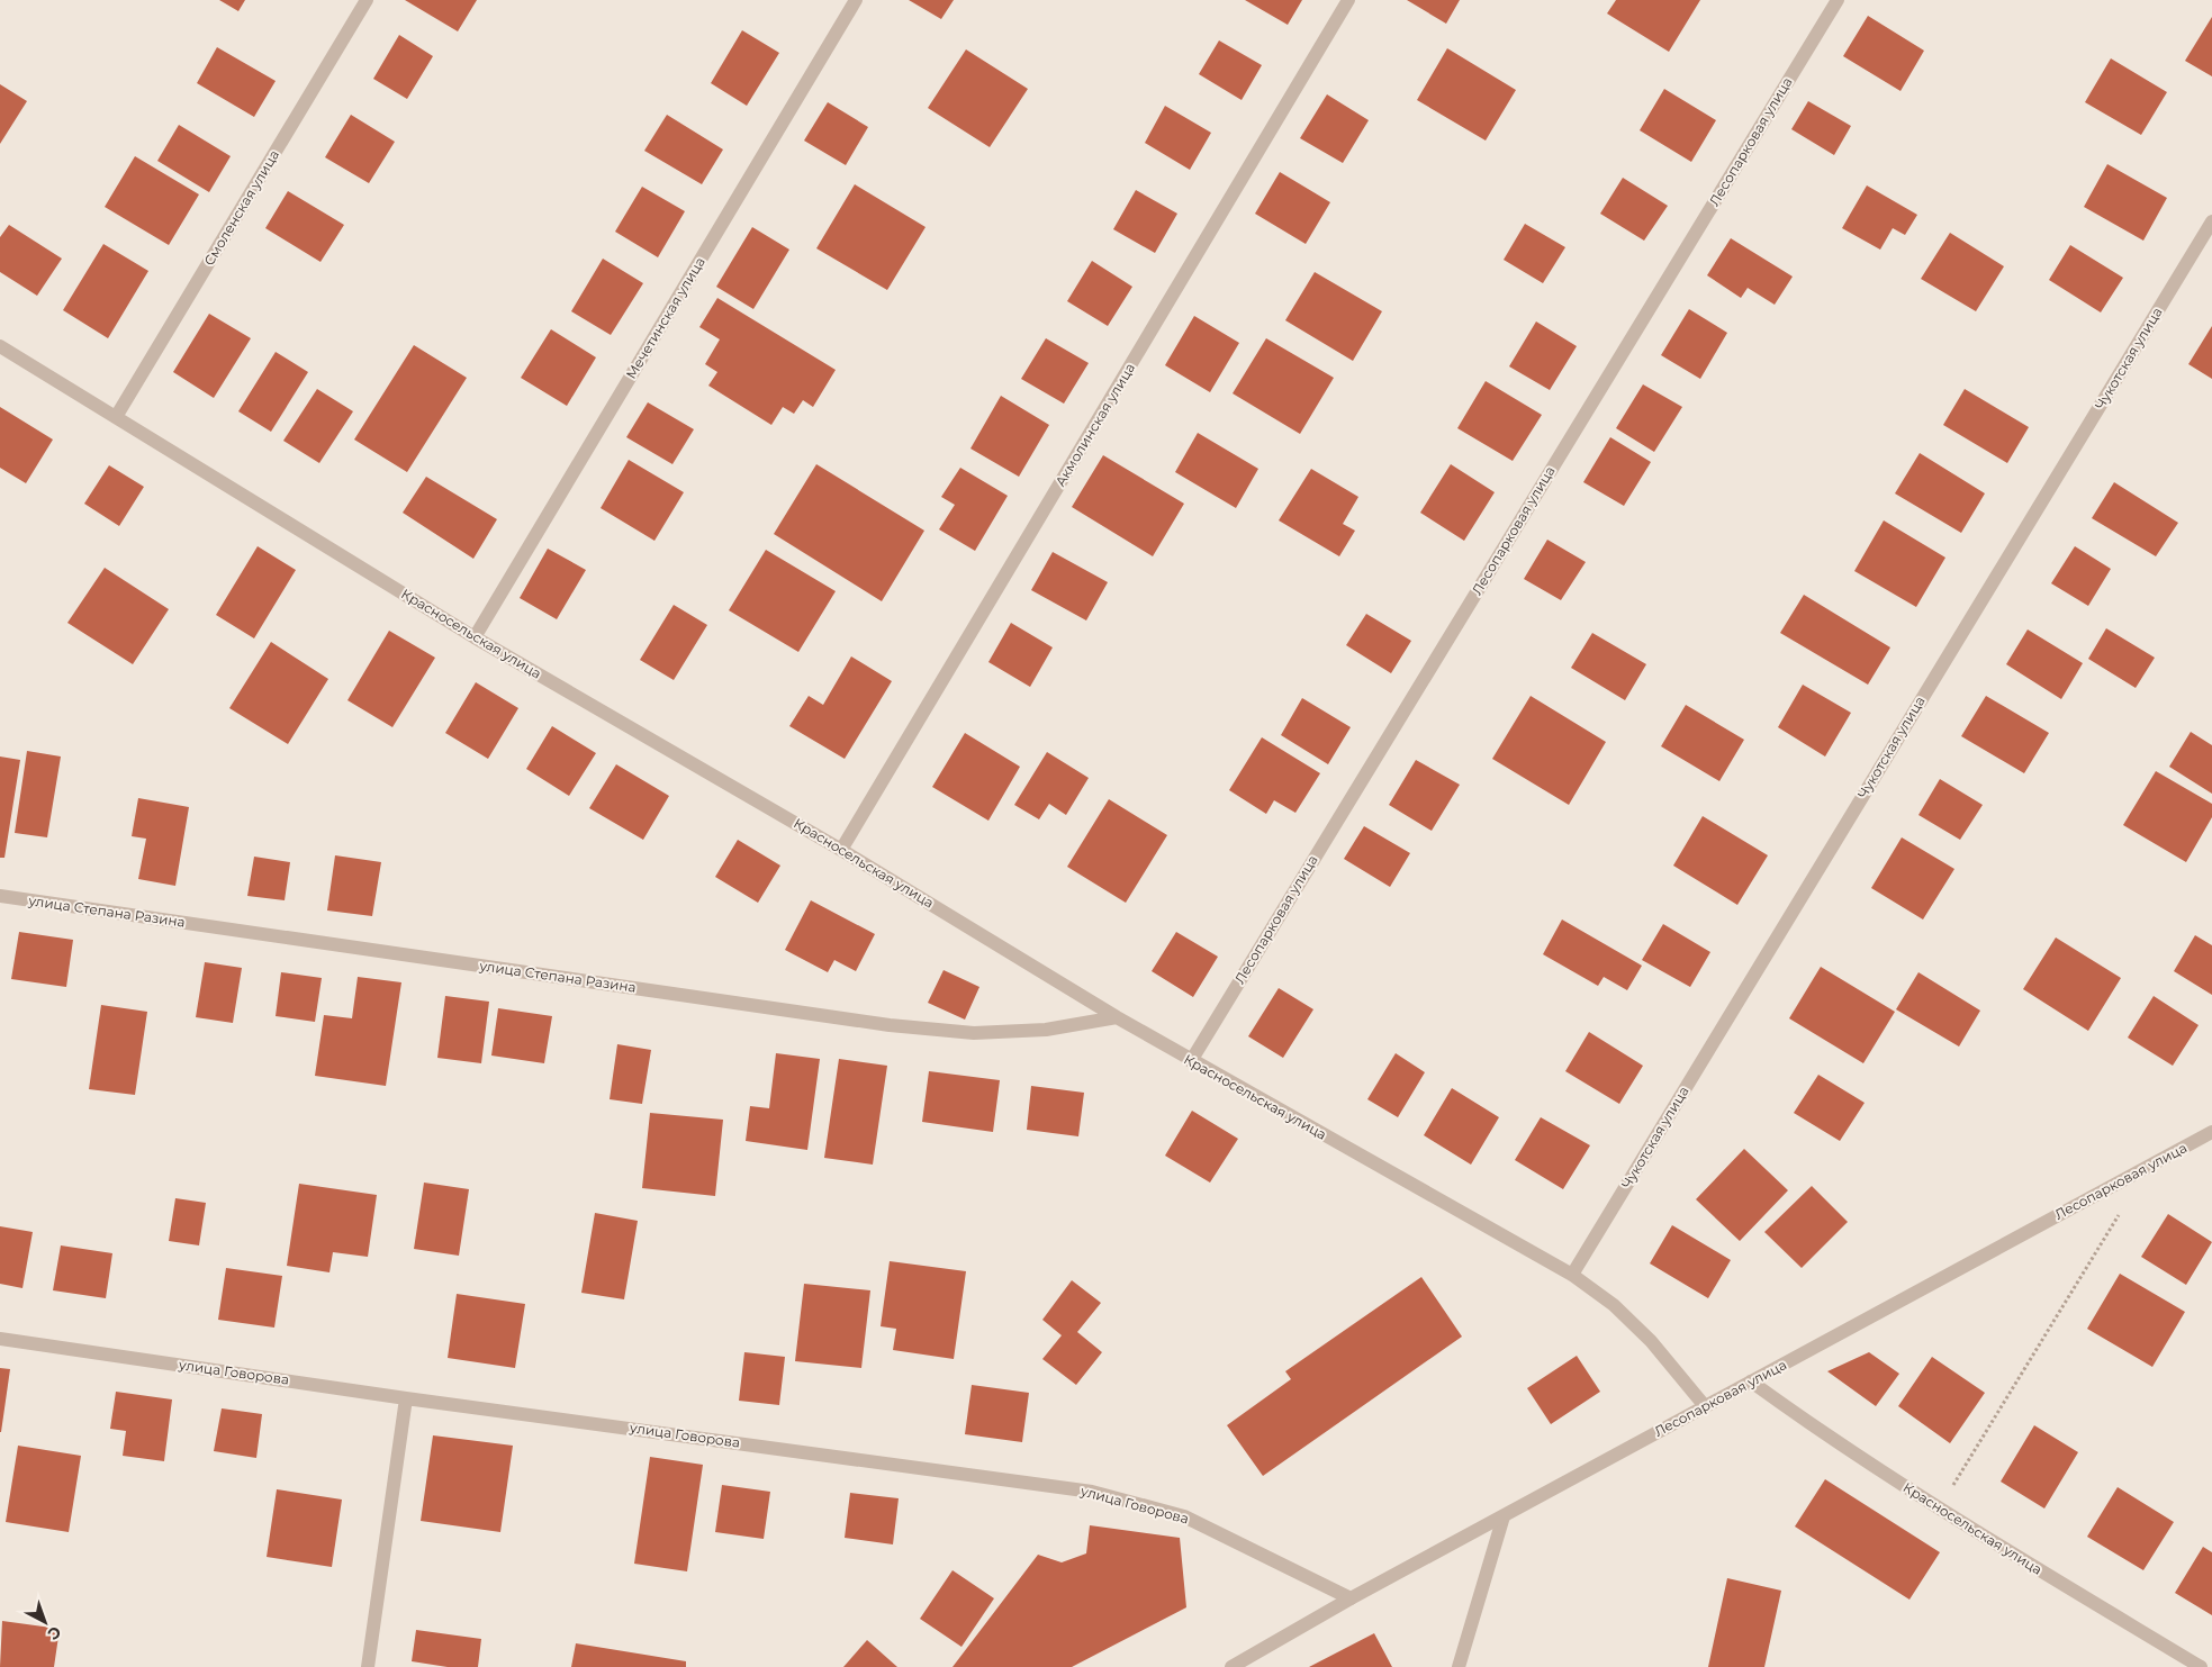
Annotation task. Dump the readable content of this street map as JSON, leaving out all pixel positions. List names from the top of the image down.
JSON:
{
  "streets": {
    "street": [
      "Лесопарковая улица",
      "Смоленская улица",
      "Мечетинская улица",
      "Чукотская улица",
      "Акмолинская улица",
      "Красносельская улица",
      "улица Степана Разина",
      "улица Говорова"
    ]
  },
  "crossings": [
    ["Лесопарковая улица", "Красносельская улица"],
    ["Лесопарковая улица", "улица Говорова"],
    ["Смоленская улица", "Красносельская улица"],
    ["Мечетинская улица", "Красносельская улица"],
    ["Чукотская улица", "Красносельская улица"],
    ["Акмолинская улица", "Красносельская улица"],
    ["Красносельская улица", "улица Степана Разина"]
  ],
  "north": "bottom right"
}
